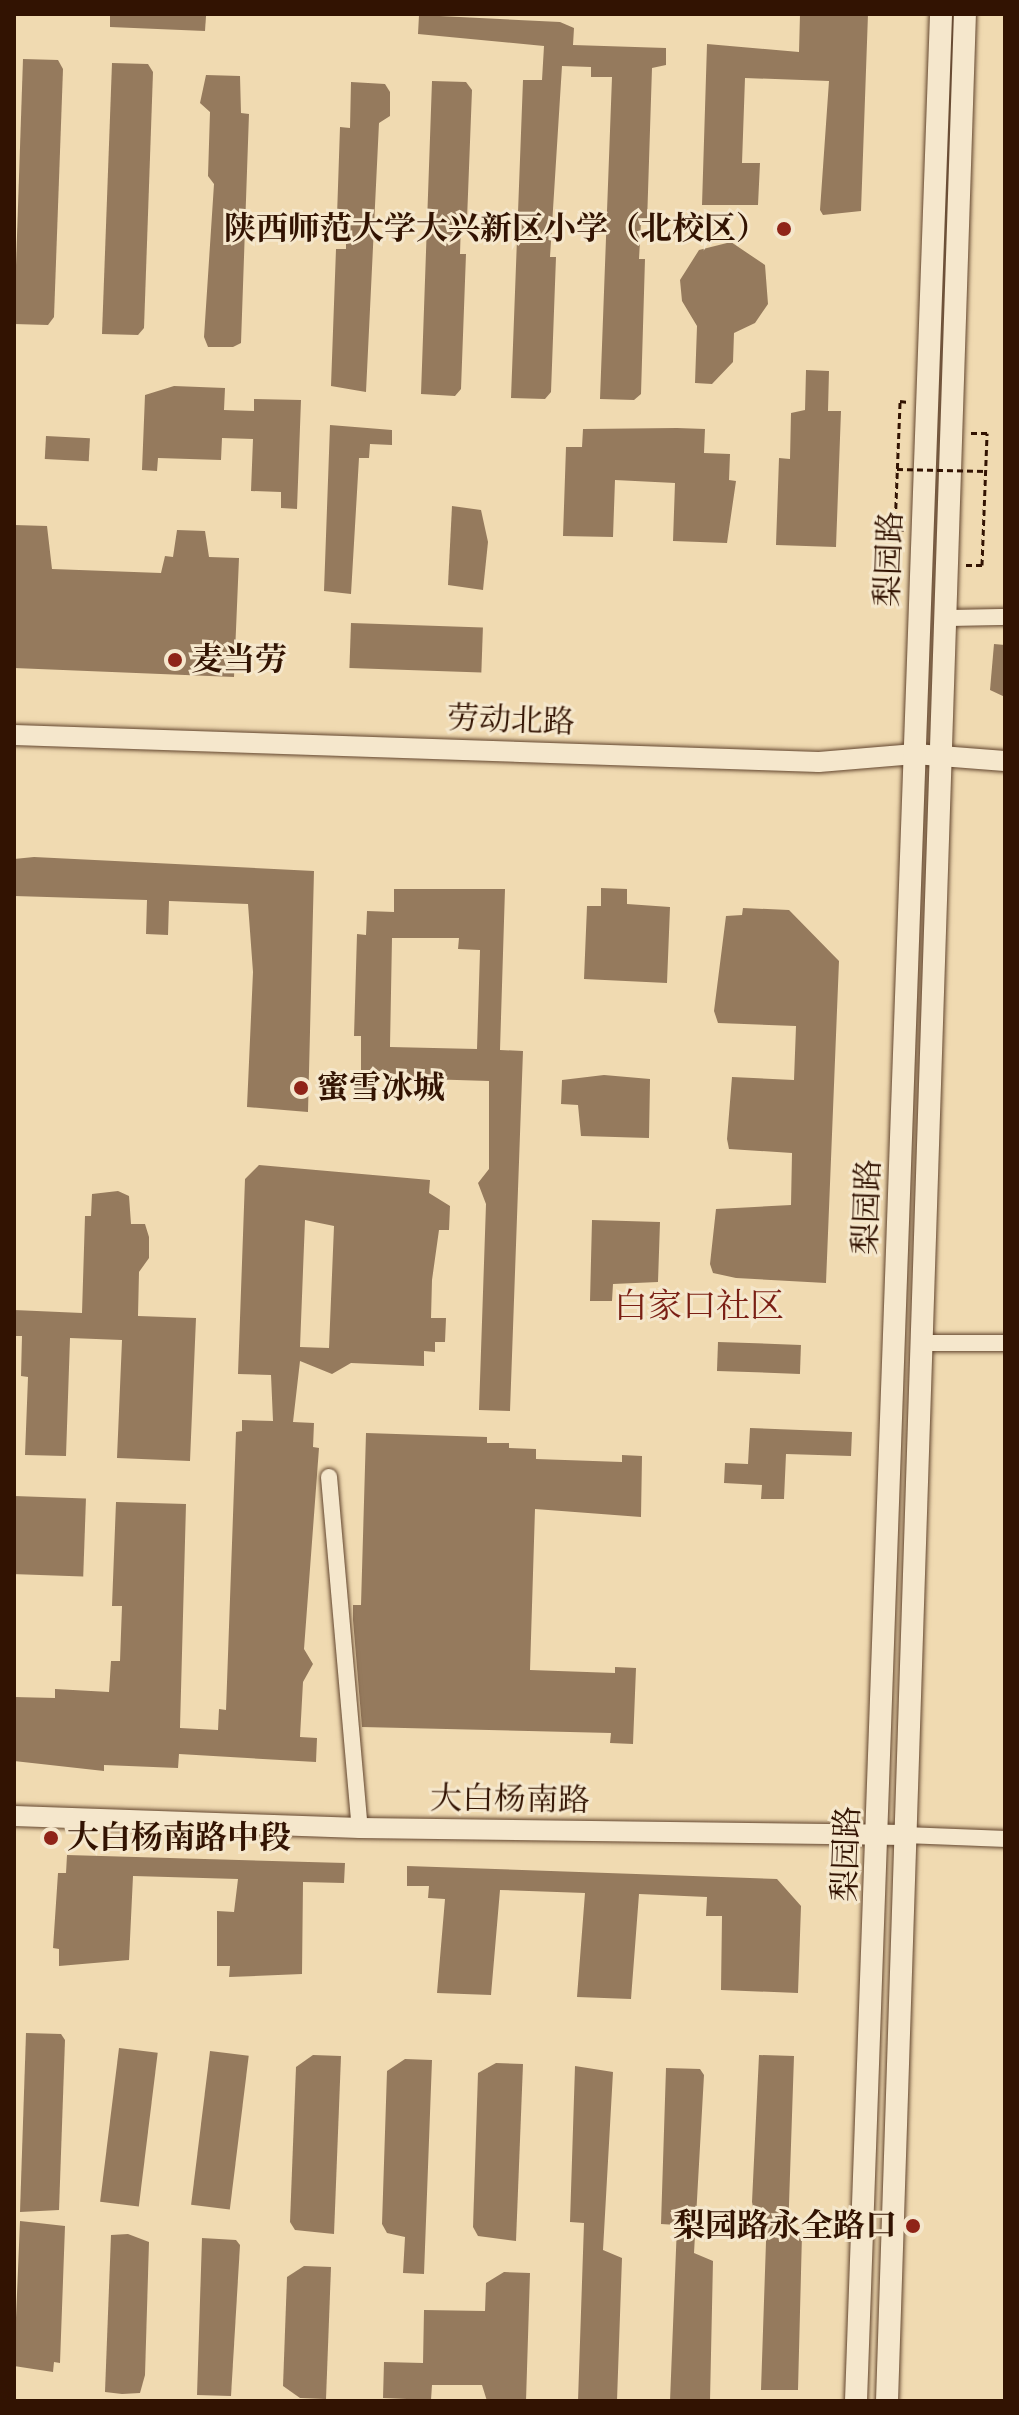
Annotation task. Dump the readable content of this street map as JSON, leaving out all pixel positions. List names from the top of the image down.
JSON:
{
  "streets": {
    "main road": ["梨园路"],
    "street": ["劳动北路", "大白杨南路"]
  },
  "crossings": [
    ["梨园路", "劳动北路"],
    ["梨园路", "大白杨南路"]
  ],
  "districts": ["白家口社区"],
  "places": [
    "陕西师范大学大兴新区小学（北校区）",
    "麦当劳",
    "蜜雪冰城",
    "大白杨南路中段",
    "梨园路永全路口"
  ]
}
